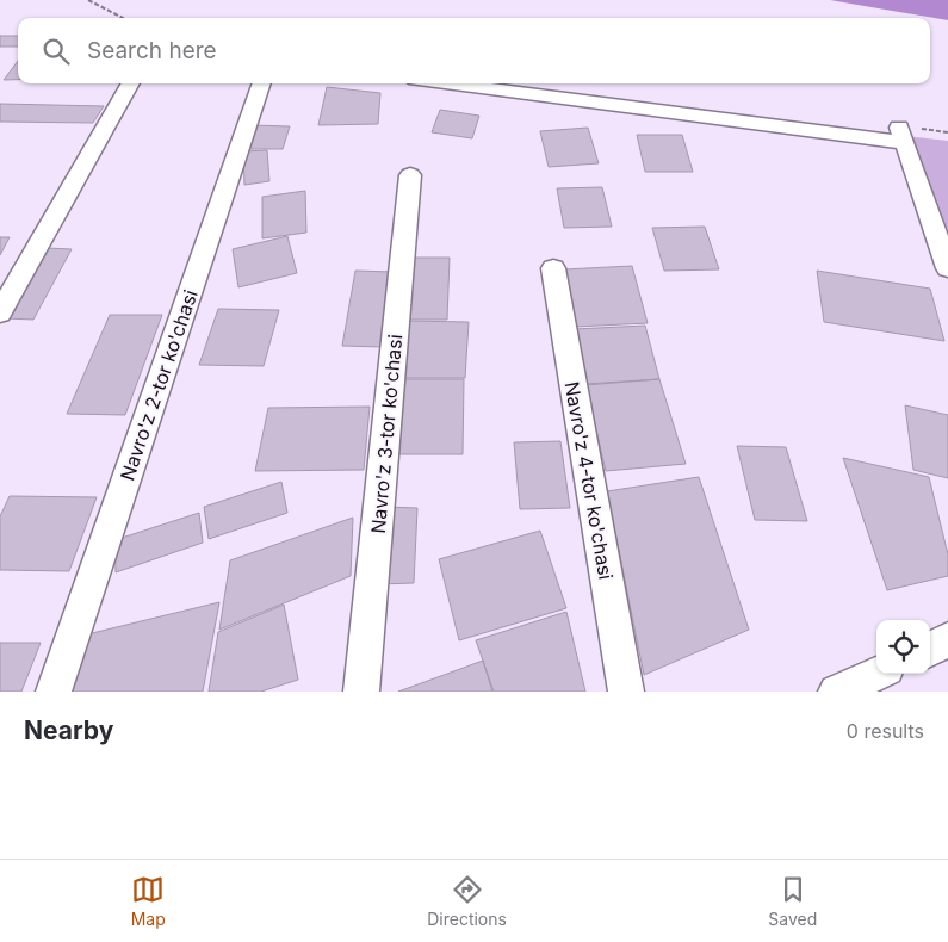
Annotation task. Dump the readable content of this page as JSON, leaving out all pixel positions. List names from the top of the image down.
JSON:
{
  "streets": {
    "street": ["Navro'z 2-tor ko'chasi", "Navro'z 3-tor ko'chasi", "Navro'z 4-tor ko'chasi"]
  },
  "page": {
    "search": "Search here",
    "heading": ["Nearby", "0 results"],
    "nav": ["Map", "Directions", "Saved"]
  }
}
